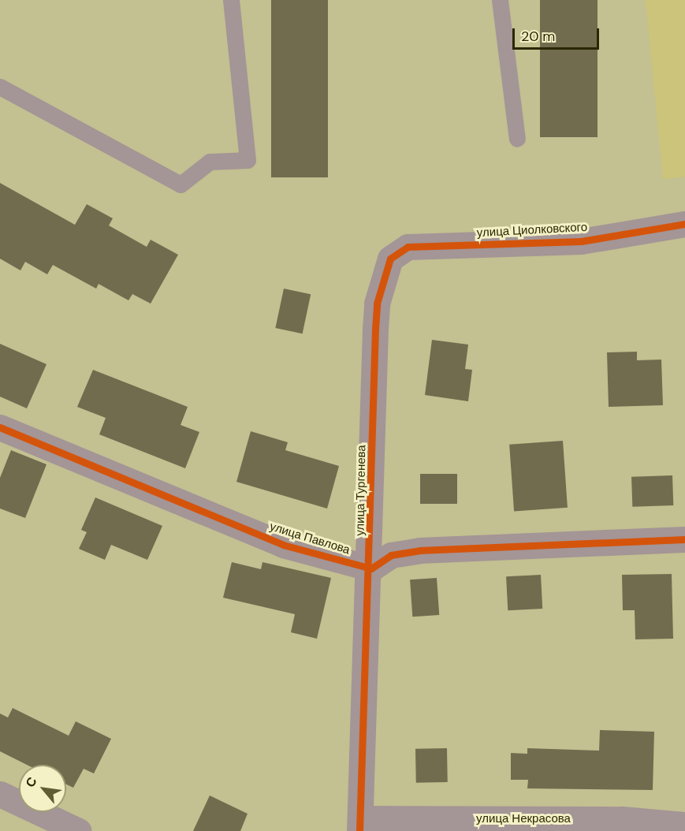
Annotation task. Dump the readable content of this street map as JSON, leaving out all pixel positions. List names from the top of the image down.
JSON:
{
  "streets": {
    "street": [
      "улица Циолковского",
      "улица Тургенева",
      "улица Павлова",
      "улица Некрасова"
    ]
  },
  "crossings": [
    ["улица Циолковского", "улица Тургенева"],
    ["улица Тургенева", "улица Павлова"],
    ["улица Тургенева", "улица Некрасова"]
  ],
  "scale_bar": "20 m",
  "north": "top left"
}
